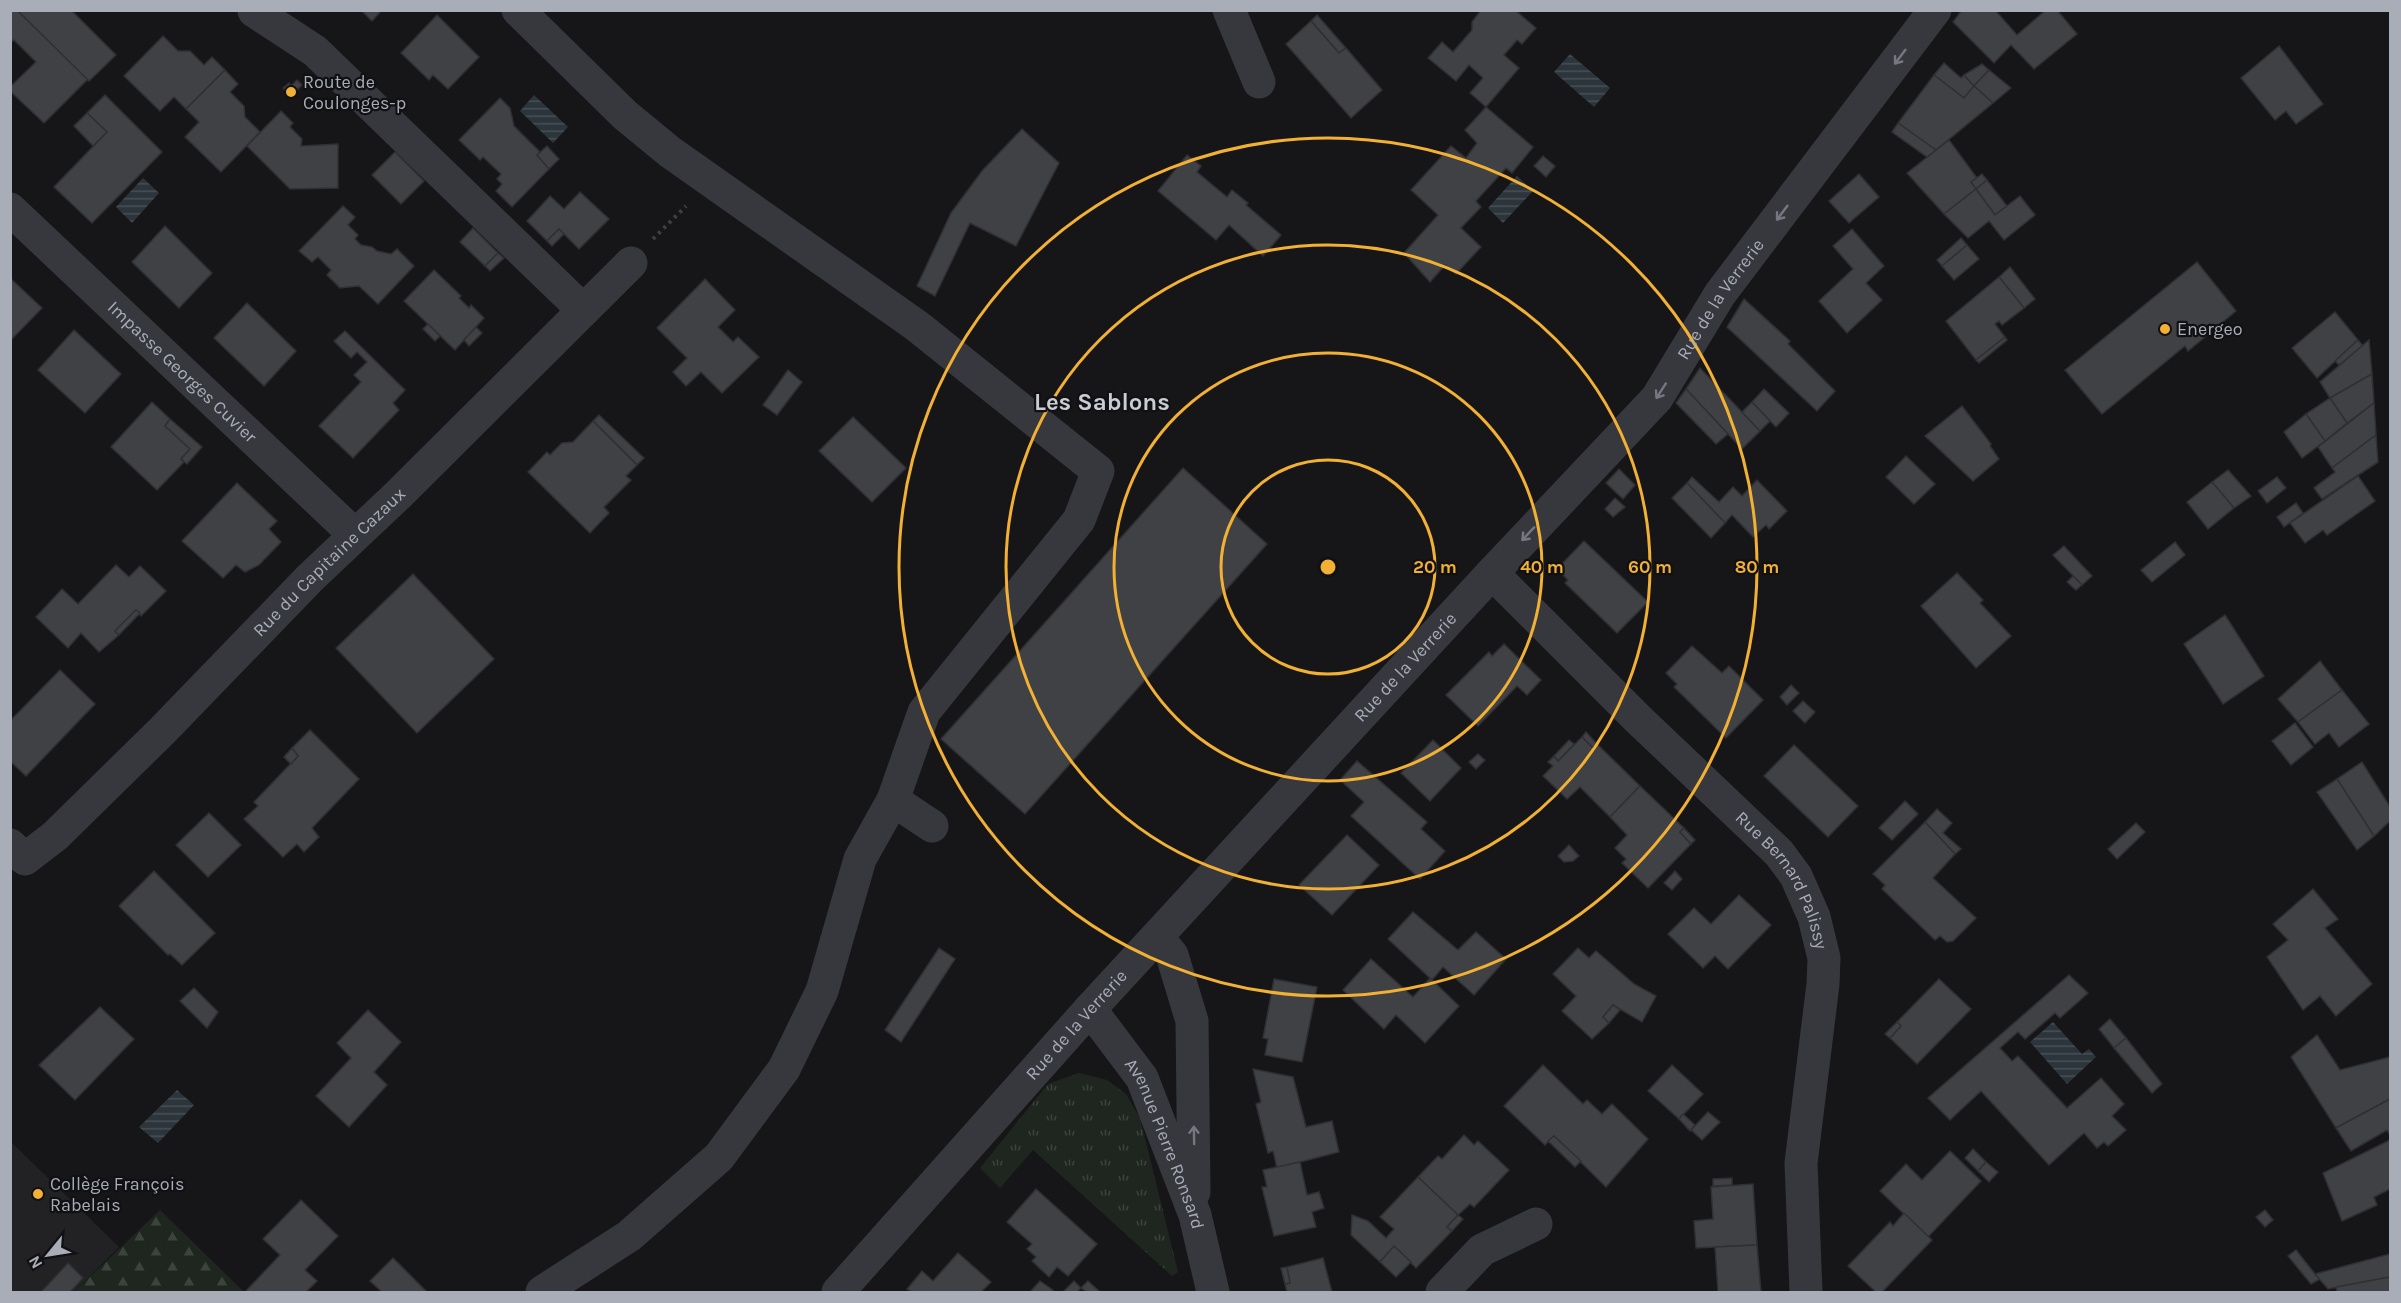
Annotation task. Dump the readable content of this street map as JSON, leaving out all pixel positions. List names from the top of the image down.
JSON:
{
  "streets": {
    "street": [
      "Rue de la Verrerie",
      "Impasse Georges Cuvier",
      "Rue du Capitaine Cazaux",
      "Rue Bernard Palissy",
      "Avenue Pierre Ronsard"
    ]
  },
  "crossings": [
    ["Rue de la Verrerie", "Rue Bernard Palissy"],
    ["Rue de la Verrerie", "Avenue Pierre Ronsard"],
    ["Impasse Georges Cuvier", "Rue du Capitaine Cazaux"]
  ],
  "one_way": ["Rue de la Verrerie"],
  "districts": ["Les Sablons"],
  "places": ["Route de Coulonges-p", "Energeo", "Collège François Rabelais"],
  "north": "bottom left",
  "rings": [
    "20 m",
    "40 m",
    "60 m",
    "80 m"
  ]
}
